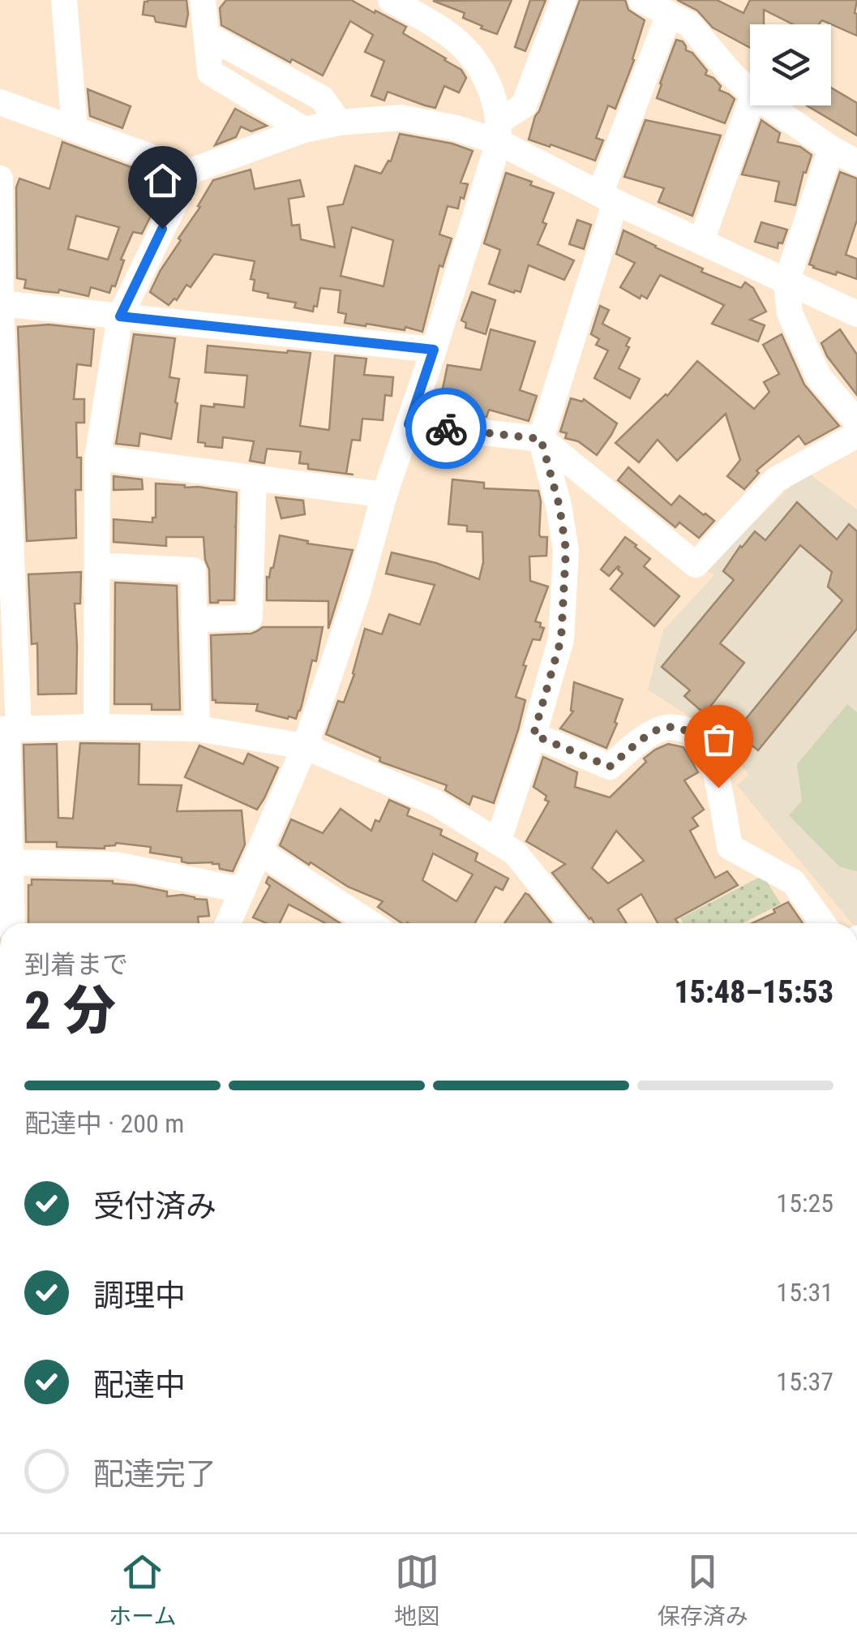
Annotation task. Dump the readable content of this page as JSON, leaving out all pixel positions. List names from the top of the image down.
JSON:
{
  "page": {
    "heading": ["2 分", "到着まで", "15:48–15:53"],
    "bar": "配達中 · 200 m",
    "list": [
      ["受付済み", "15:25"],
      ["調理中", "15:31"],
      ["配達中", "15:37"],
      "配達完了"
    ],
    "tabs": ["ホーム", "地図", "保存済み"]
  }
}
